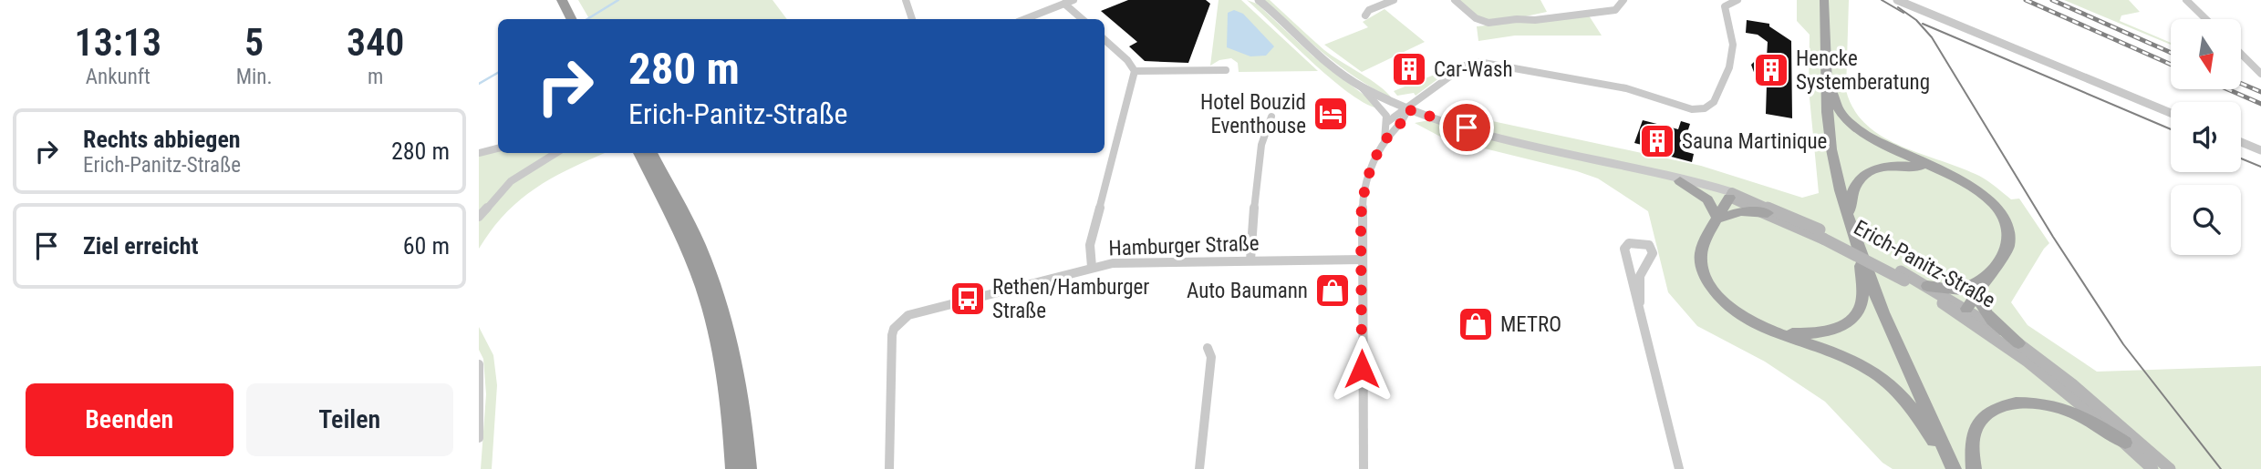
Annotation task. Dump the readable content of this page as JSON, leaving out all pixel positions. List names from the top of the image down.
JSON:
{
  "streets": {
    "main road": ["Erich-Panitz-Straße"],
    "street": ["Hamburger Straße"]
  },
  "places": {
    "building": ["Car-Wash", "Hencke Systemberatung", "Sauna Martinique"],
    "hotel": ["Hotel Bouzid Eventhouse"],
    "shop": ["Auto Baumann", "METRO"],
    "bus stop": ["Rethen/Hamburger Straße"]
  },
  "north": "bottom",
  "page": {
    "eta": [
      "13:13",
      "Ankunft",
      "5",
      "Min.",
      "340",
      "m"
    ],
    "turn": ["280 m", "Erich-Panitz-Straße"],
    "list": [
      {
        "name": "Rechts abbiegen",
        "note": "Erich-Panitz-Straße",
        "value": "280 m"
      },
      {
        "name": "Ziel erreicht",
        "value": "60 m"
      }
    ],
    "buttons": ["Beenden", "Teilen"]
  }
}
